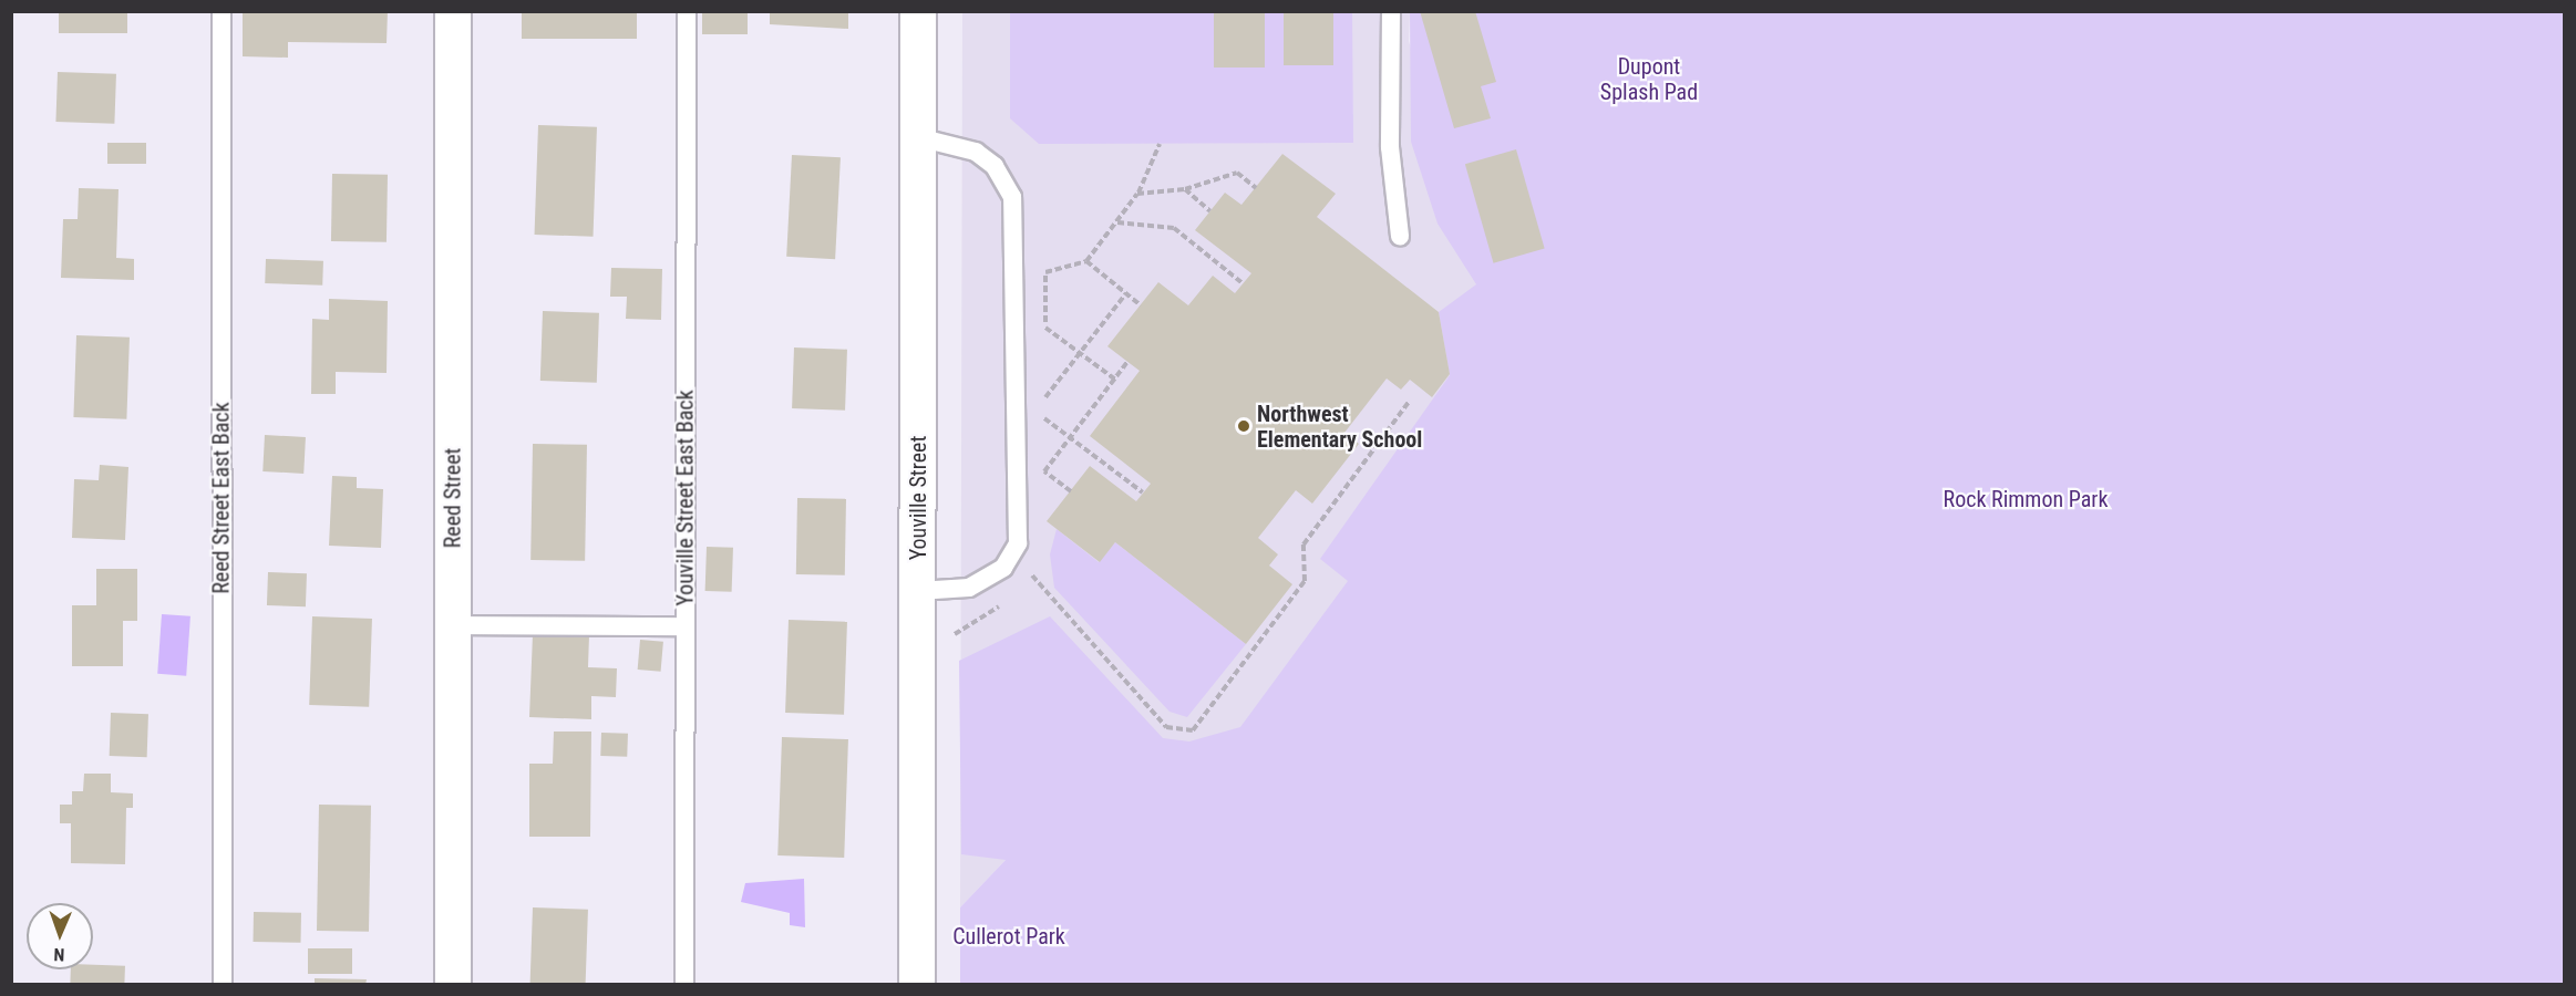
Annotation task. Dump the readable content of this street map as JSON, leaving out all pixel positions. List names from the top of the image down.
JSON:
{
  "streets": {
    "street": ["Reed Street", "Youville Street"],
    "lane": ["Reed Street East Back", "Youville Street East Back"]
  },
  "parks": ["Dupont Splash Pad", "Rock Rimmon Park", "Cullerot Park"],
  "places": ["Northwest Elementary School"],
  "north": "bottom"
}
